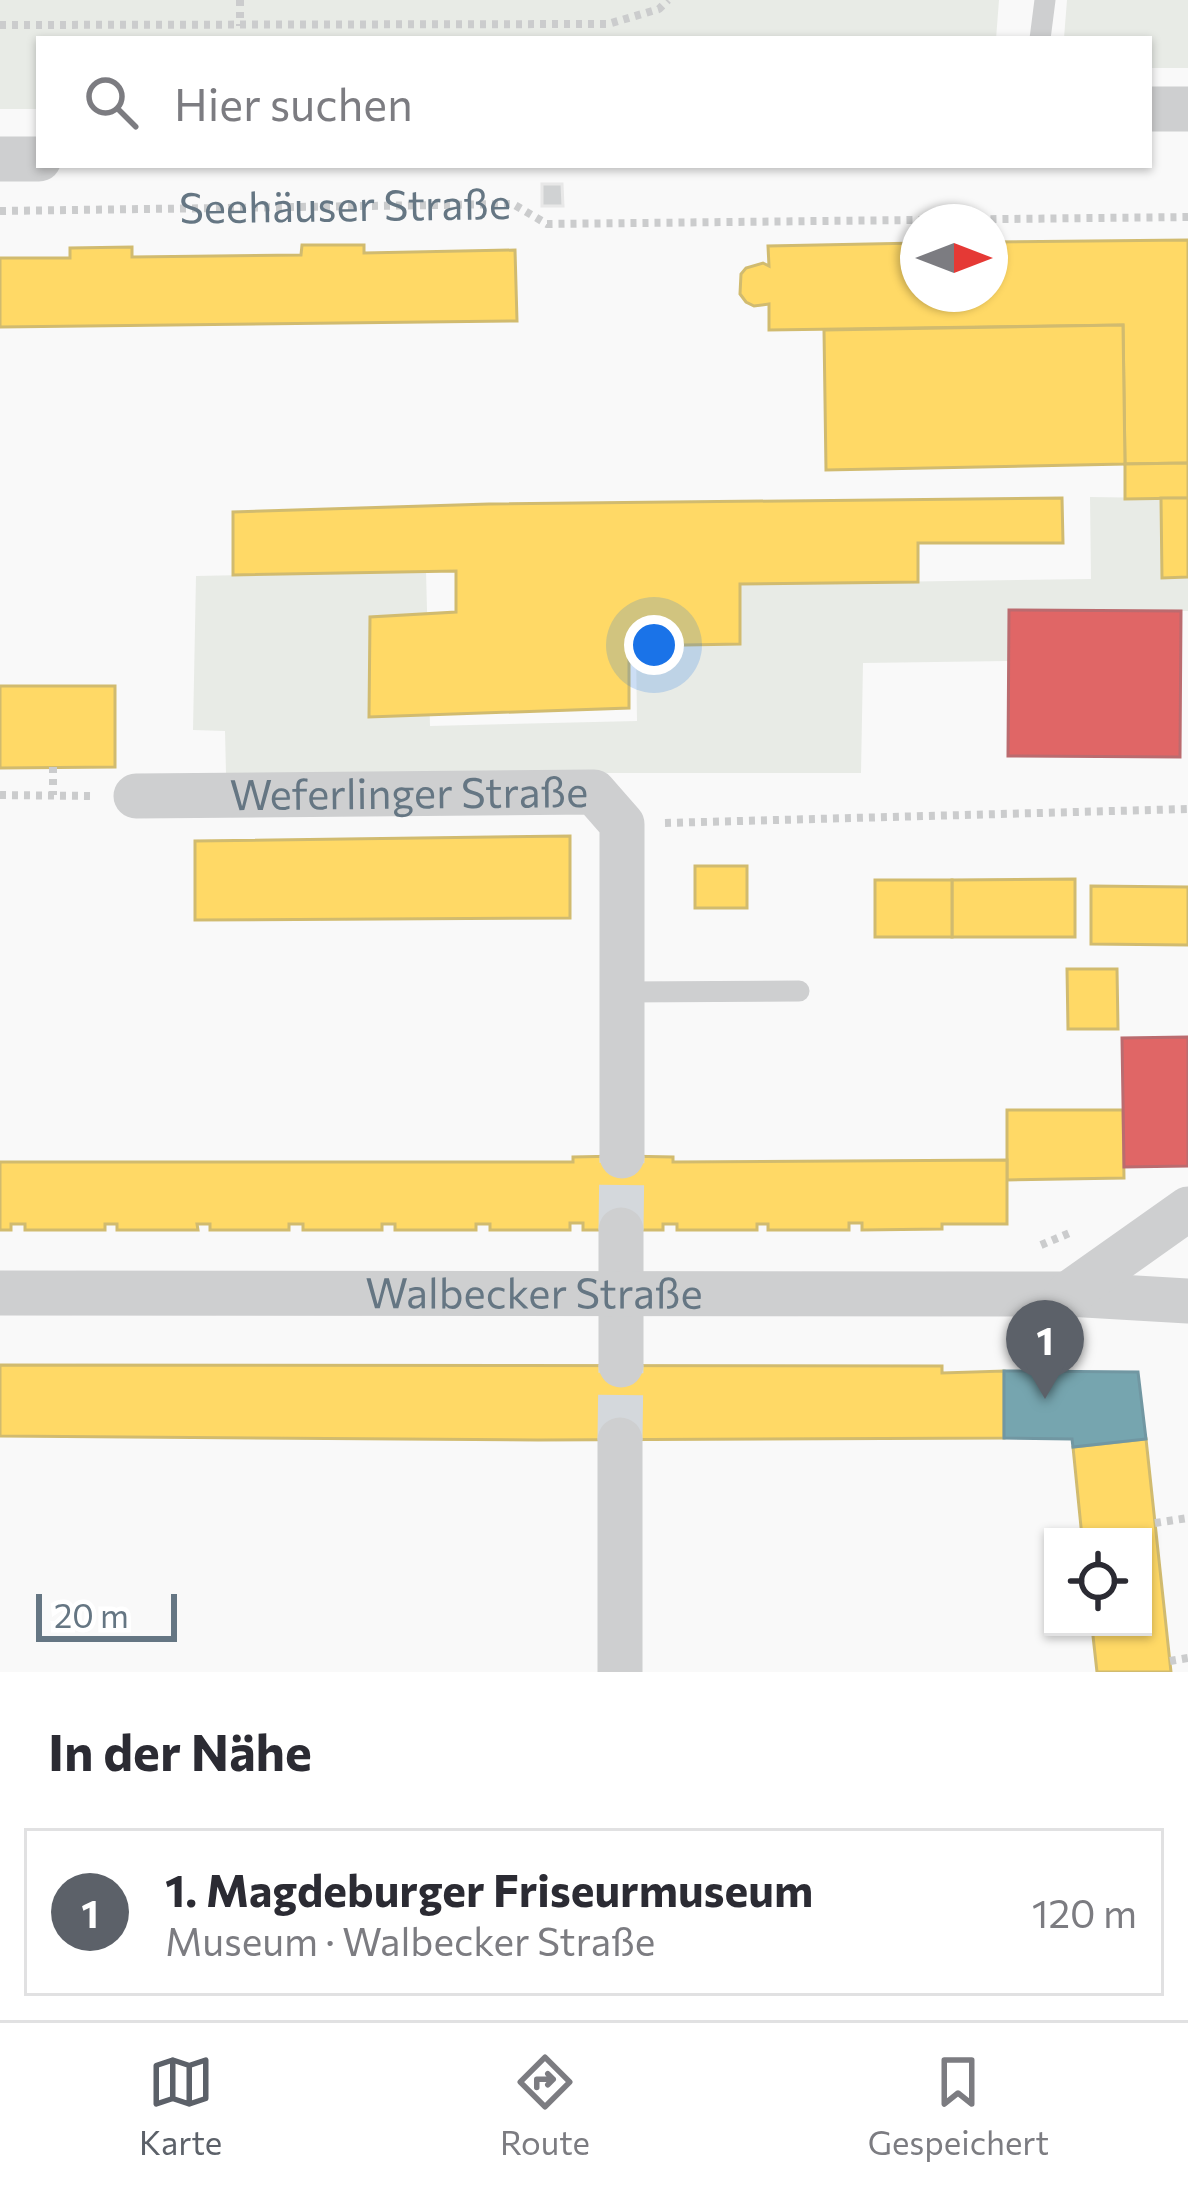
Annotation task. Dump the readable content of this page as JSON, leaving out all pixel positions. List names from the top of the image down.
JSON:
{
  "streets": {
    "street": ["Weferlinger Straße", "Walbecker Straße"],
    "path": ["Seehäuser Straße"]
  },
  "scale_bar": "20 m",
  "north": "right",
  "page": {
    "search": "Hier suchen",
    "pins": "1",
    "scale": "20 m",
    "heading": "In der Nähe",
    "list": [
      {
        "mark": "1",
        "name": "1. Magdeburger Friseurmuseum",
        "note": "Museum · Walbecker Straße",
        "value": "120 m"
      }
    ],
    "nav": ["Karte", "Route", "Gespeichert"]
  }
}
